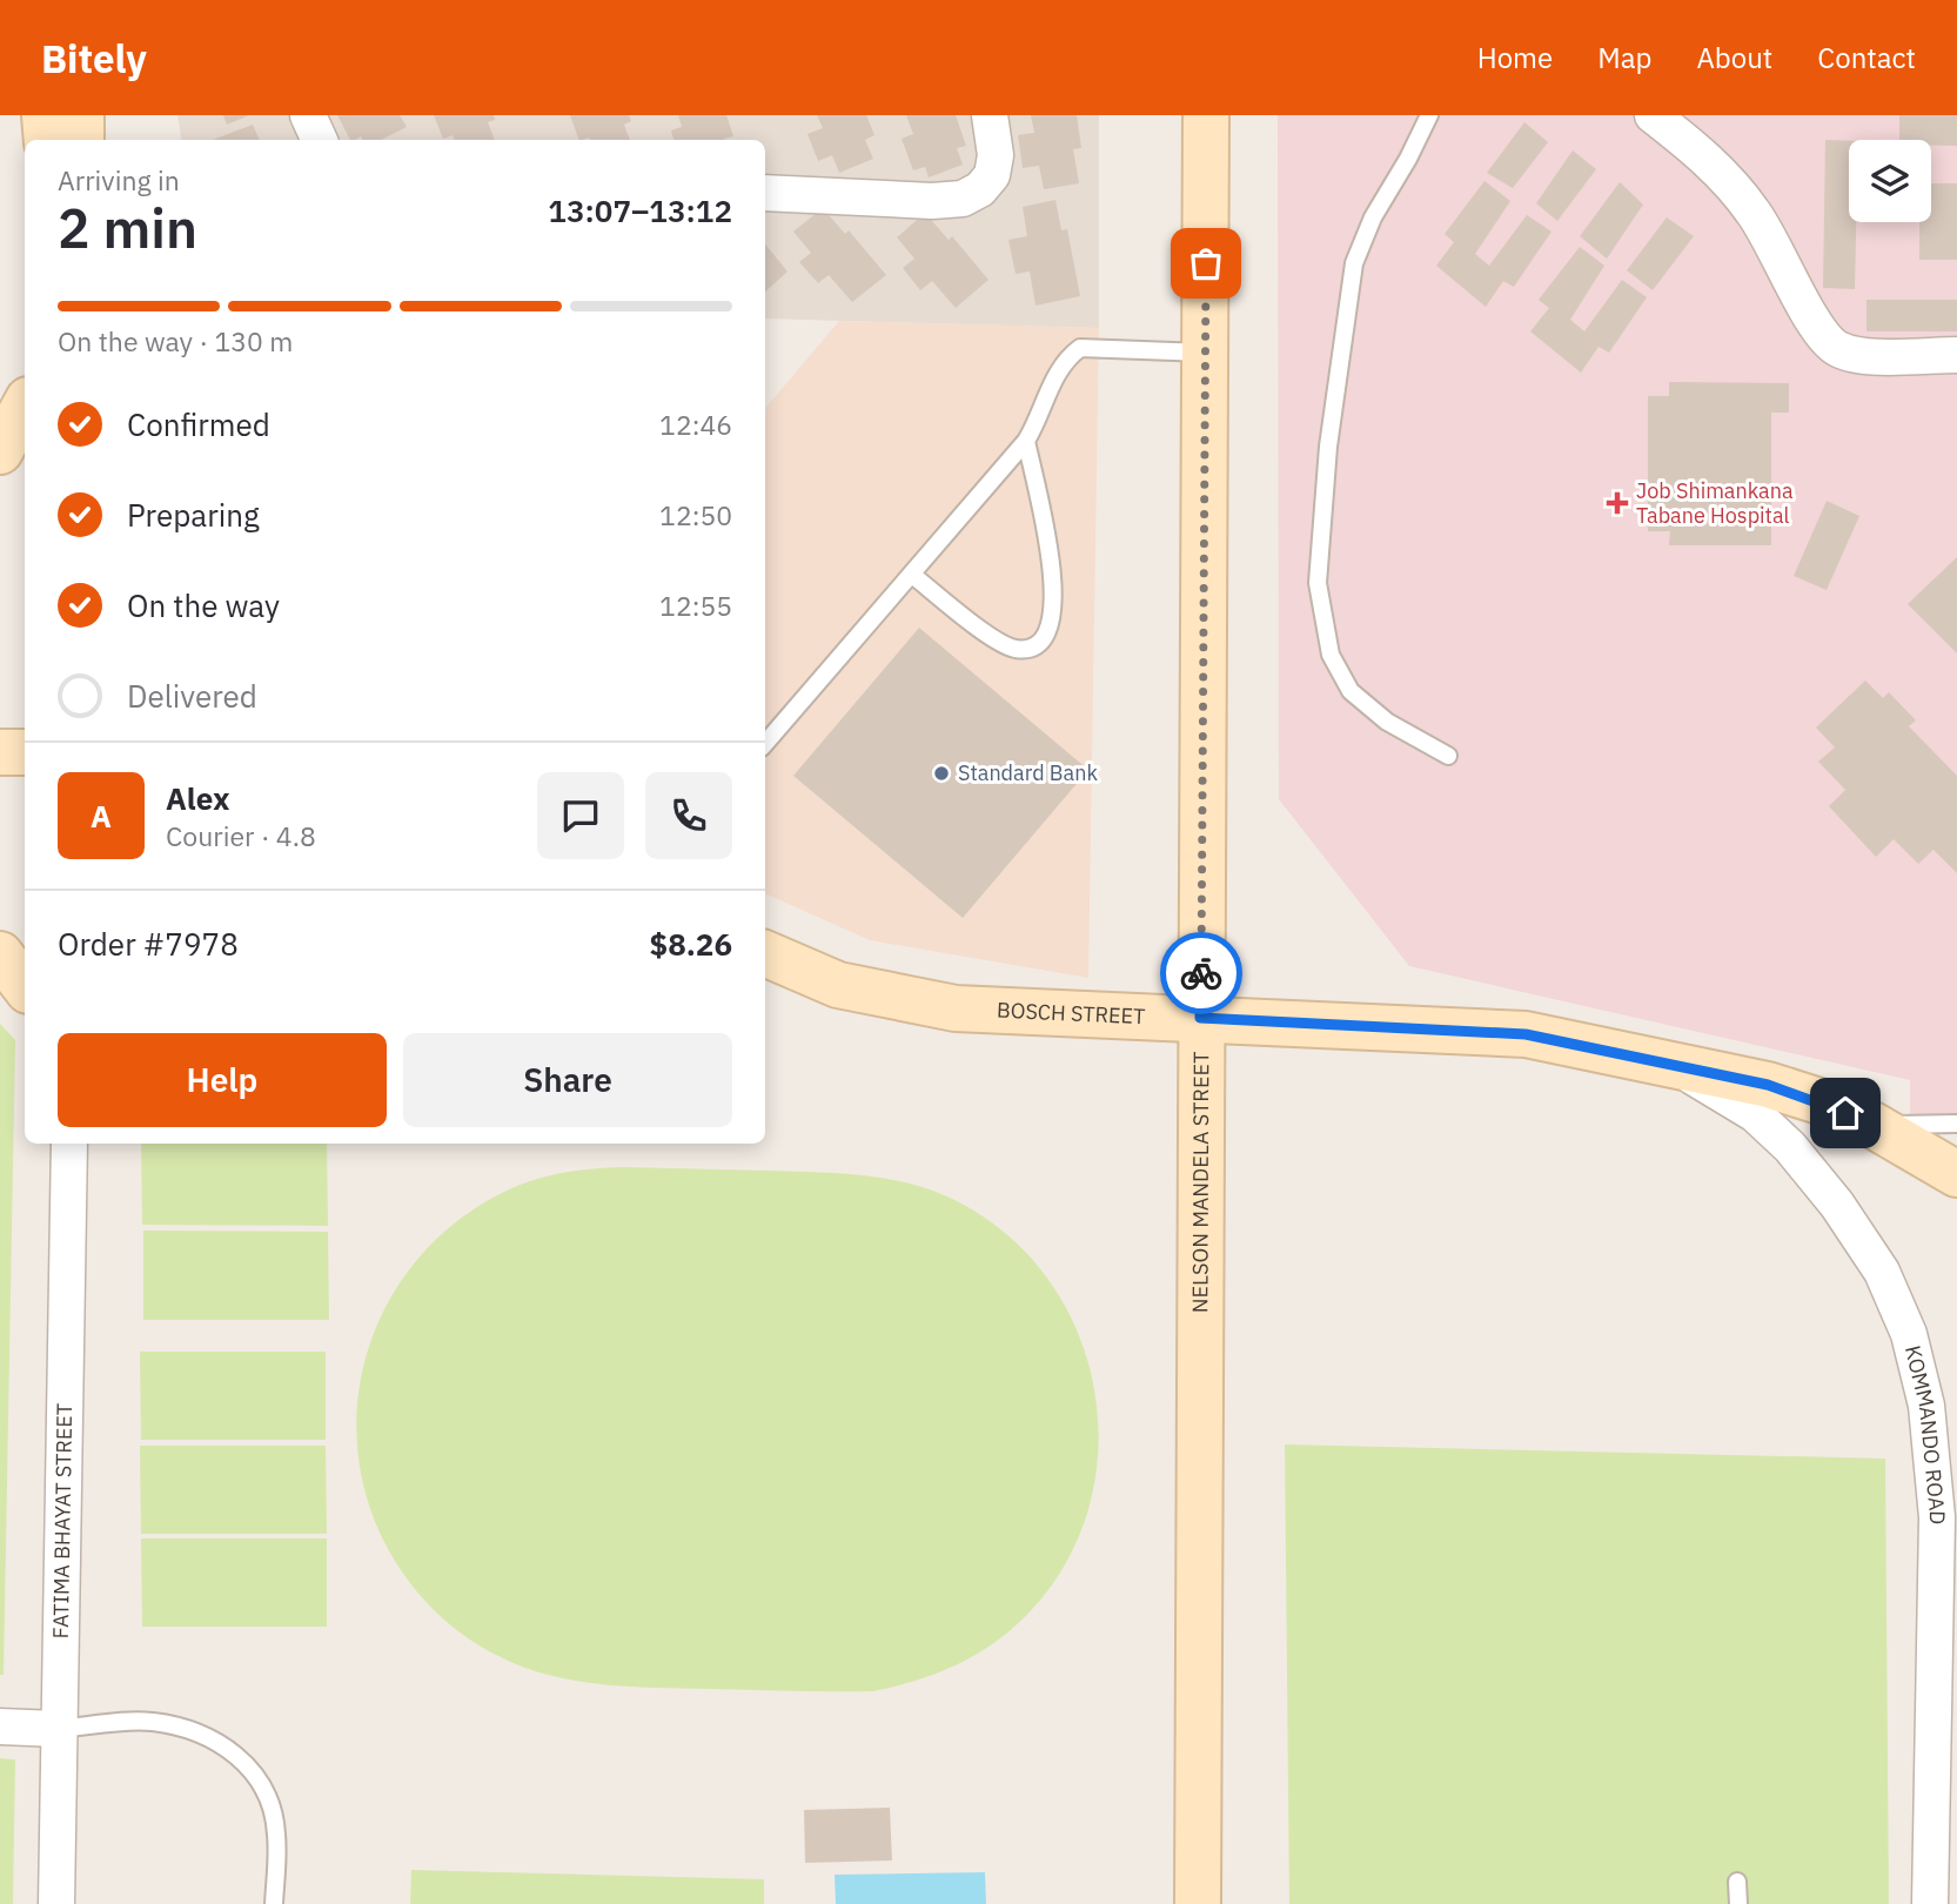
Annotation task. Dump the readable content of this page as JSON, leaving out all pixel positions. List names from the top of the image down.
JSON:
{
  "streets": {
    "main road": ["BOSCH STREET", "NELSON MANDELA STREET"],
    "street": ["KOMMANDO ROAD", "FATIMA BHAYAT STREET"]
  },
  "crossings": [
    ["BOSCH STREET", "NELSON MANDELA STREET"],
    ["BOSCH STREET", "KOMMANDO ROAD"]
  ],
  "places": {
    "health": ["Job Shimankana Tabane Hospital"],
    "other": ["Standard Bank"]
  },
  "page": {
    "header": "Bitely",
    "nav": [
      "Home",
      "Map",
      "About",
      "Contact"
    ],
    "heading": ["2 min", "Arriving in", "13:07–13:12"],
    "panel": [
      "Alex",
      "Courier · 4.8",
      "Order #7978",
      "$8.26"
    ],
    "bar": "On the way · 130 m",
    "list": [
      ["Confirmed", "12:46"],
      ["Preparing", "12:50"],
      ["On the way", "12:55"],
      "Delivered"
    ],
    "round": "A",
    "buttons": ["Help", "Share"]
  }
}
